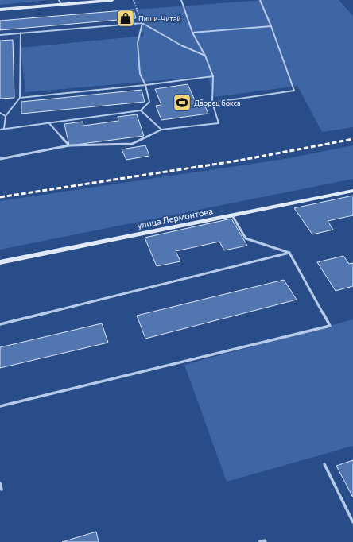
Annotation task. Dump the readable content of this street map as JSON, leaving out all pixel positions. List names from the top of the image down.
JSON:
{
  "streets": {
    "main road": ["улица Лермонтова"]
  },
  "places": {
    "shop": ["Пиши-Читай"],
    "sports": ["Дворец бокса"]
  }
}
